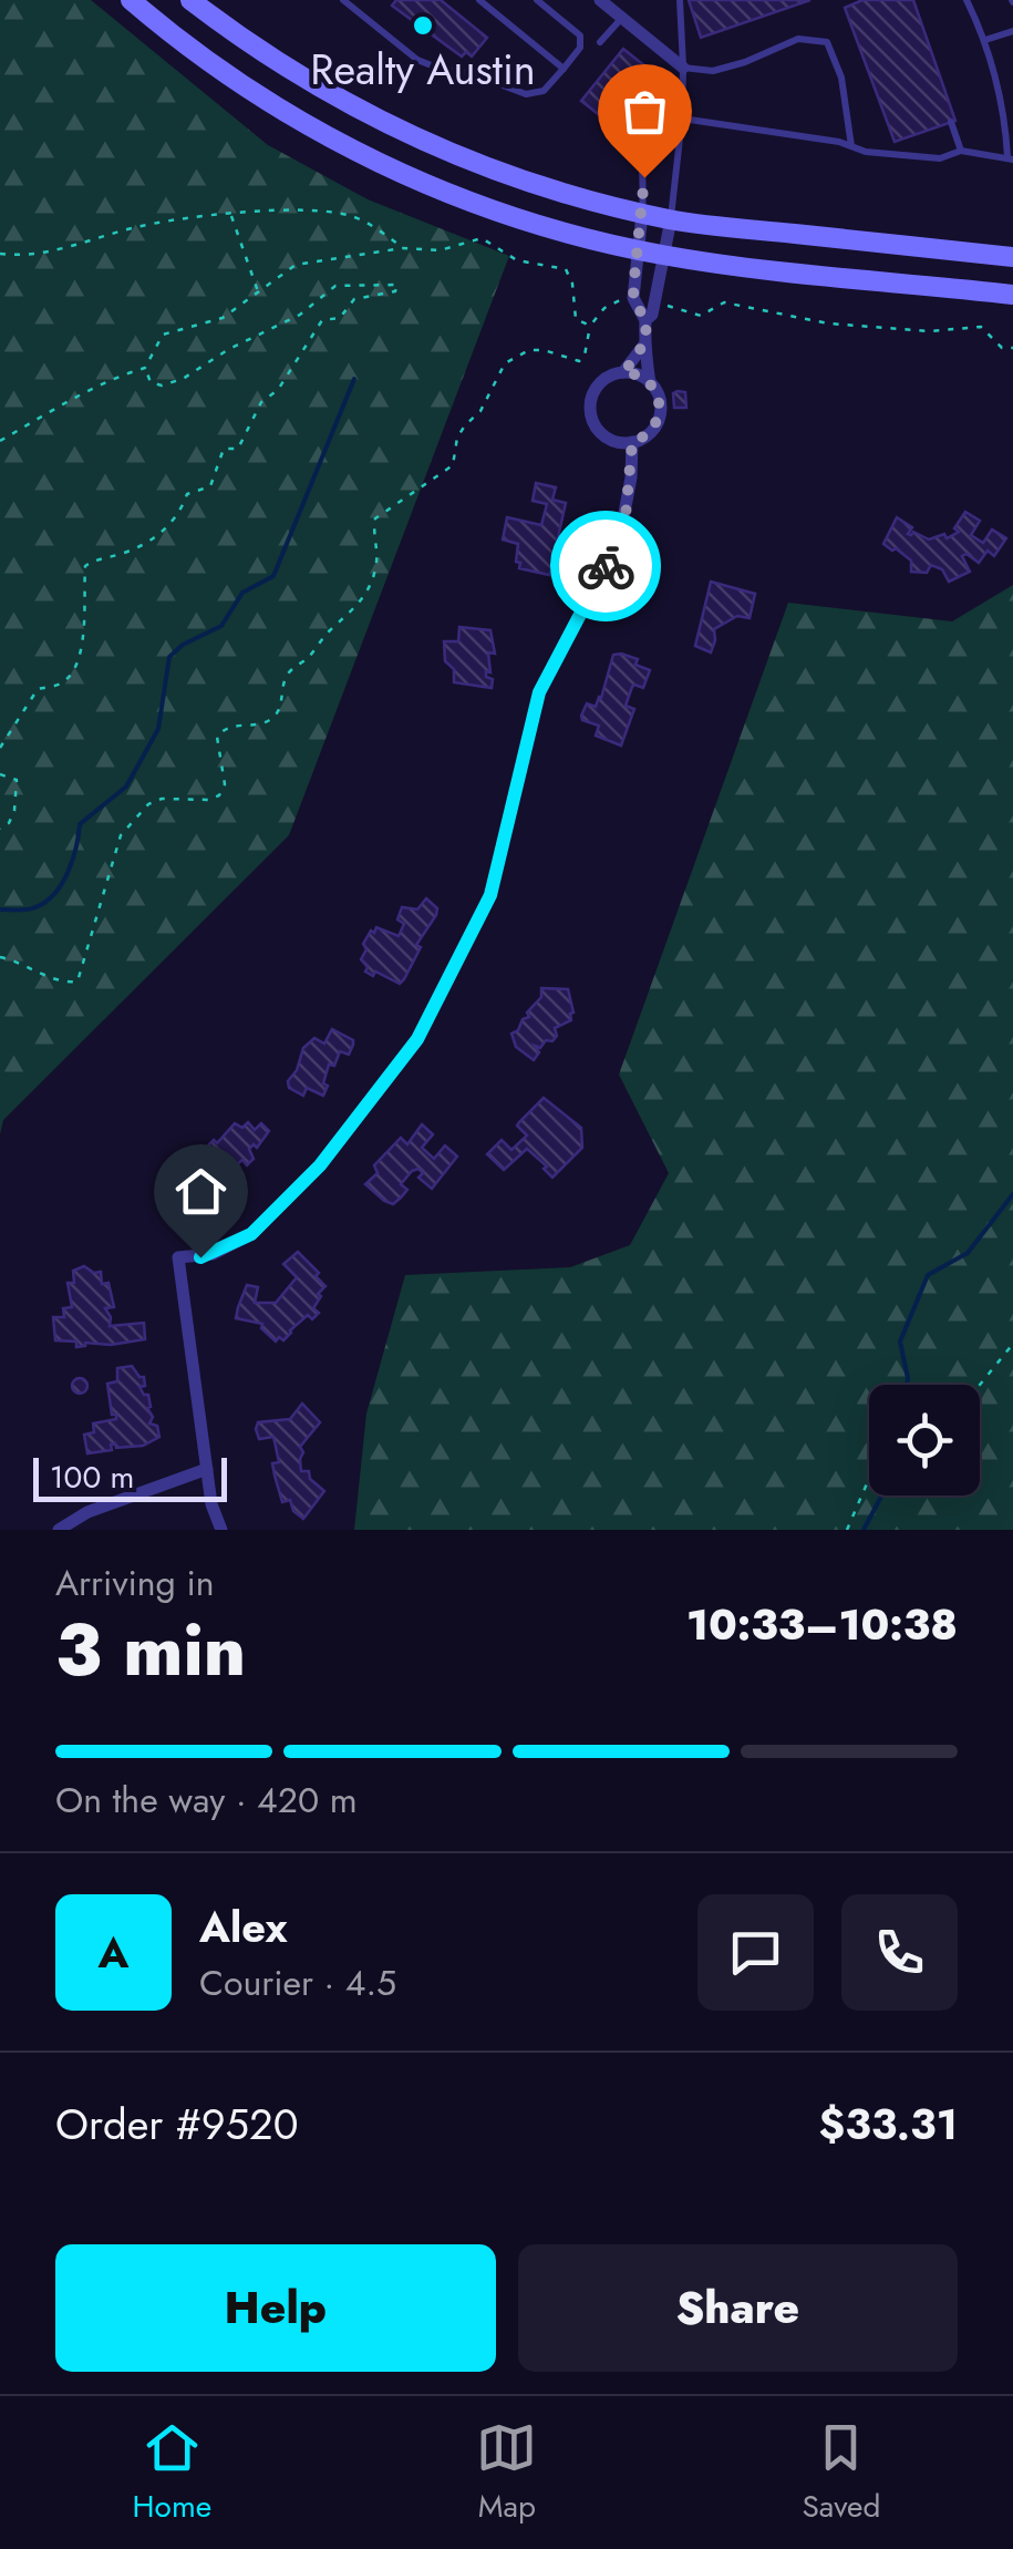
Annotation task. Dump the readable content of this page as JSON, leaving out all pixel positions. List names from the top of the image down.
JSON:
{
  "places": ["Realty Austin"],
  "scale_bar": "100 m",
  "page": {
    "scale": "100 m",
    "heading": ["3 min", "Arriving in", "10:33–10:38"],
    "panel": [
      "Alex",
      "Courier · 4.5",
      "Order #9520",
      "$33.31"
    ],
    "bar": "On the way · 420 m",
    "round": "A",
    "buttons": ["Help", "Share"],
    "tabs": ["Home", "Map", "Saved"]
  }
}
